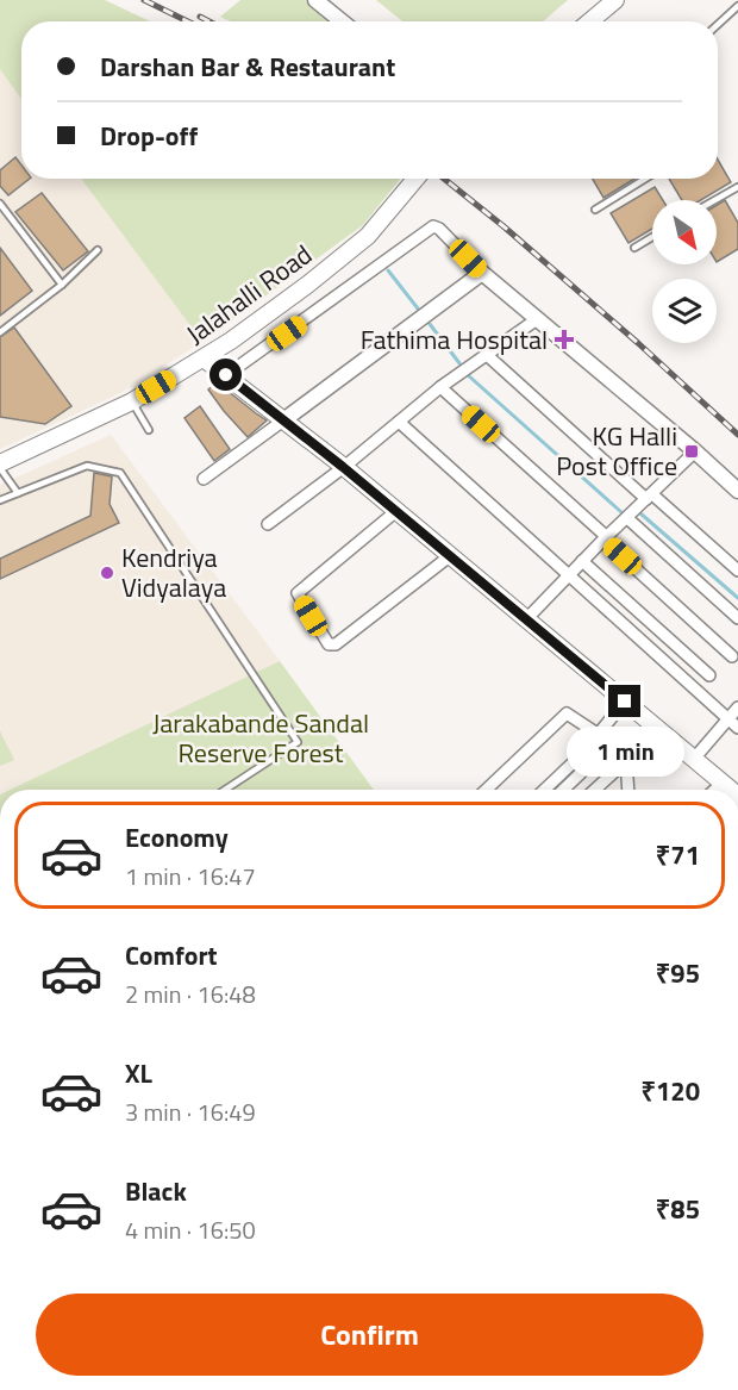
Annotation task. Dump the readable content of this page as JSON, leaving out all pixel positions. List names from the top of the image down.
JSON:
{
  "streets": {
    "main road": ["Jalahalli Road"]
  },
  "parks": ["Jarakabande Sandal Reserve Forest"],
  "places": {
    "health": ["Fathima Hospital"],
    "transit": ["KG Halli Post Office"],
    "other": ["Kendriya Vidyalaya"]
  },
  "north": "bottom right",
  "page": {
    "banner": ["Darshan Bar & Restaurant", "Drop-off"],
    "bubble": "1 min",
    "list": [
      {
        "name": "Economy",
        "note": "1 min · 16:47",
        "value": "₹71"
      },
      {
        "name": "Comfort",
        "note": "2 min · 16:48",
        "value": "₹95"
      },
      {
        "name": "XL",
        "note": "3 min · 16:49",
        "value": "₹120"
      },
      {
        "name": "Black",
        "note": "4 min · 16:50",
        "value": "₹85"
      }
    ],
    "buttons": "Confirm"
  }
}
